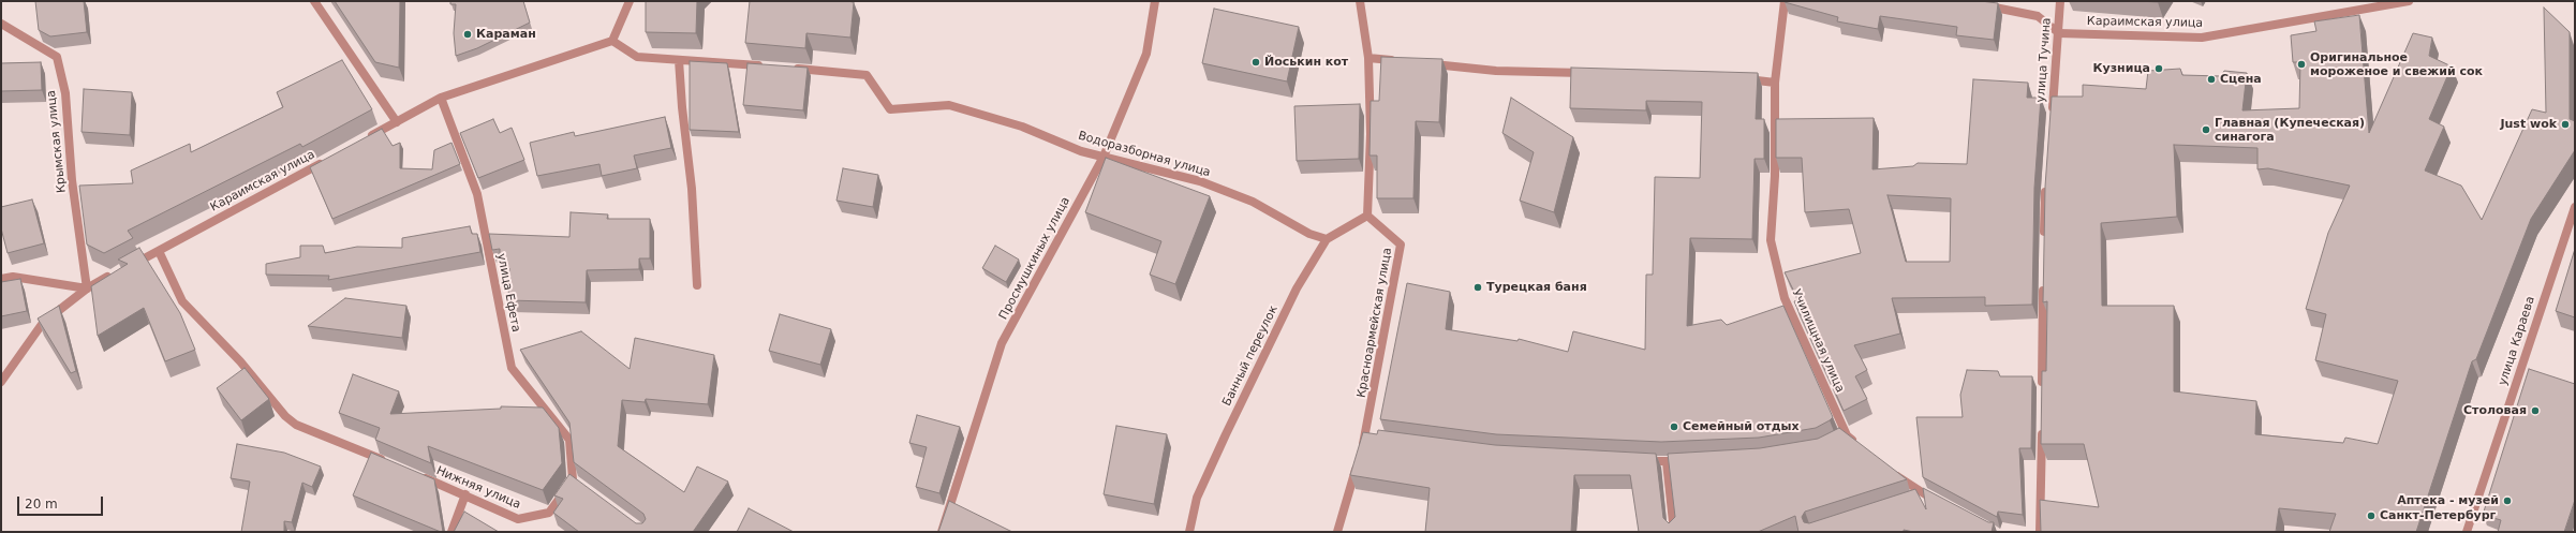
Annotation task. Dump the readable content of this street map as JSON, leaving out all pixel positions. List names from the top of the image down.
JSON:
{
  "streets": {
    "street": [
      "Караимская улица",
      "улица Тучина",
      "Крымская улица",
      "Водоразборная улица",
      "Просмушкиных улица",
      "улица Ефета",
      "Красноармейская улица",
      "Училищная улица",
      "улица Караева",
      "Банный переулок",
      "Нижняя улица"
    ]
  },
  "crossings": [
    ["Караимская улица", "улица Тучина"],
    ["Водоразборная улица", "Просмушкиных улица"],
    ["Водоразборная улица", "Банный переулок"],
    ["улица Ефета", "Нижняя улица"],
    ["Красноармейская улица", "Банный переулок"]
  ],
  "places": [
    "Караман",
    "Йоськин кот",
    "Оригинальное мороженое и свежий сок",
    "Кузница",
    "Сцена",
    "Just wok",
    "Главная (Купеческая) синагога",
    "Турецкая баня",
    "Столовая",
    "Семейный отдых",
    "Аптека - музей",
    "Санкт-Петербург"
  ],
  "scale_bar": "20 m"
}
